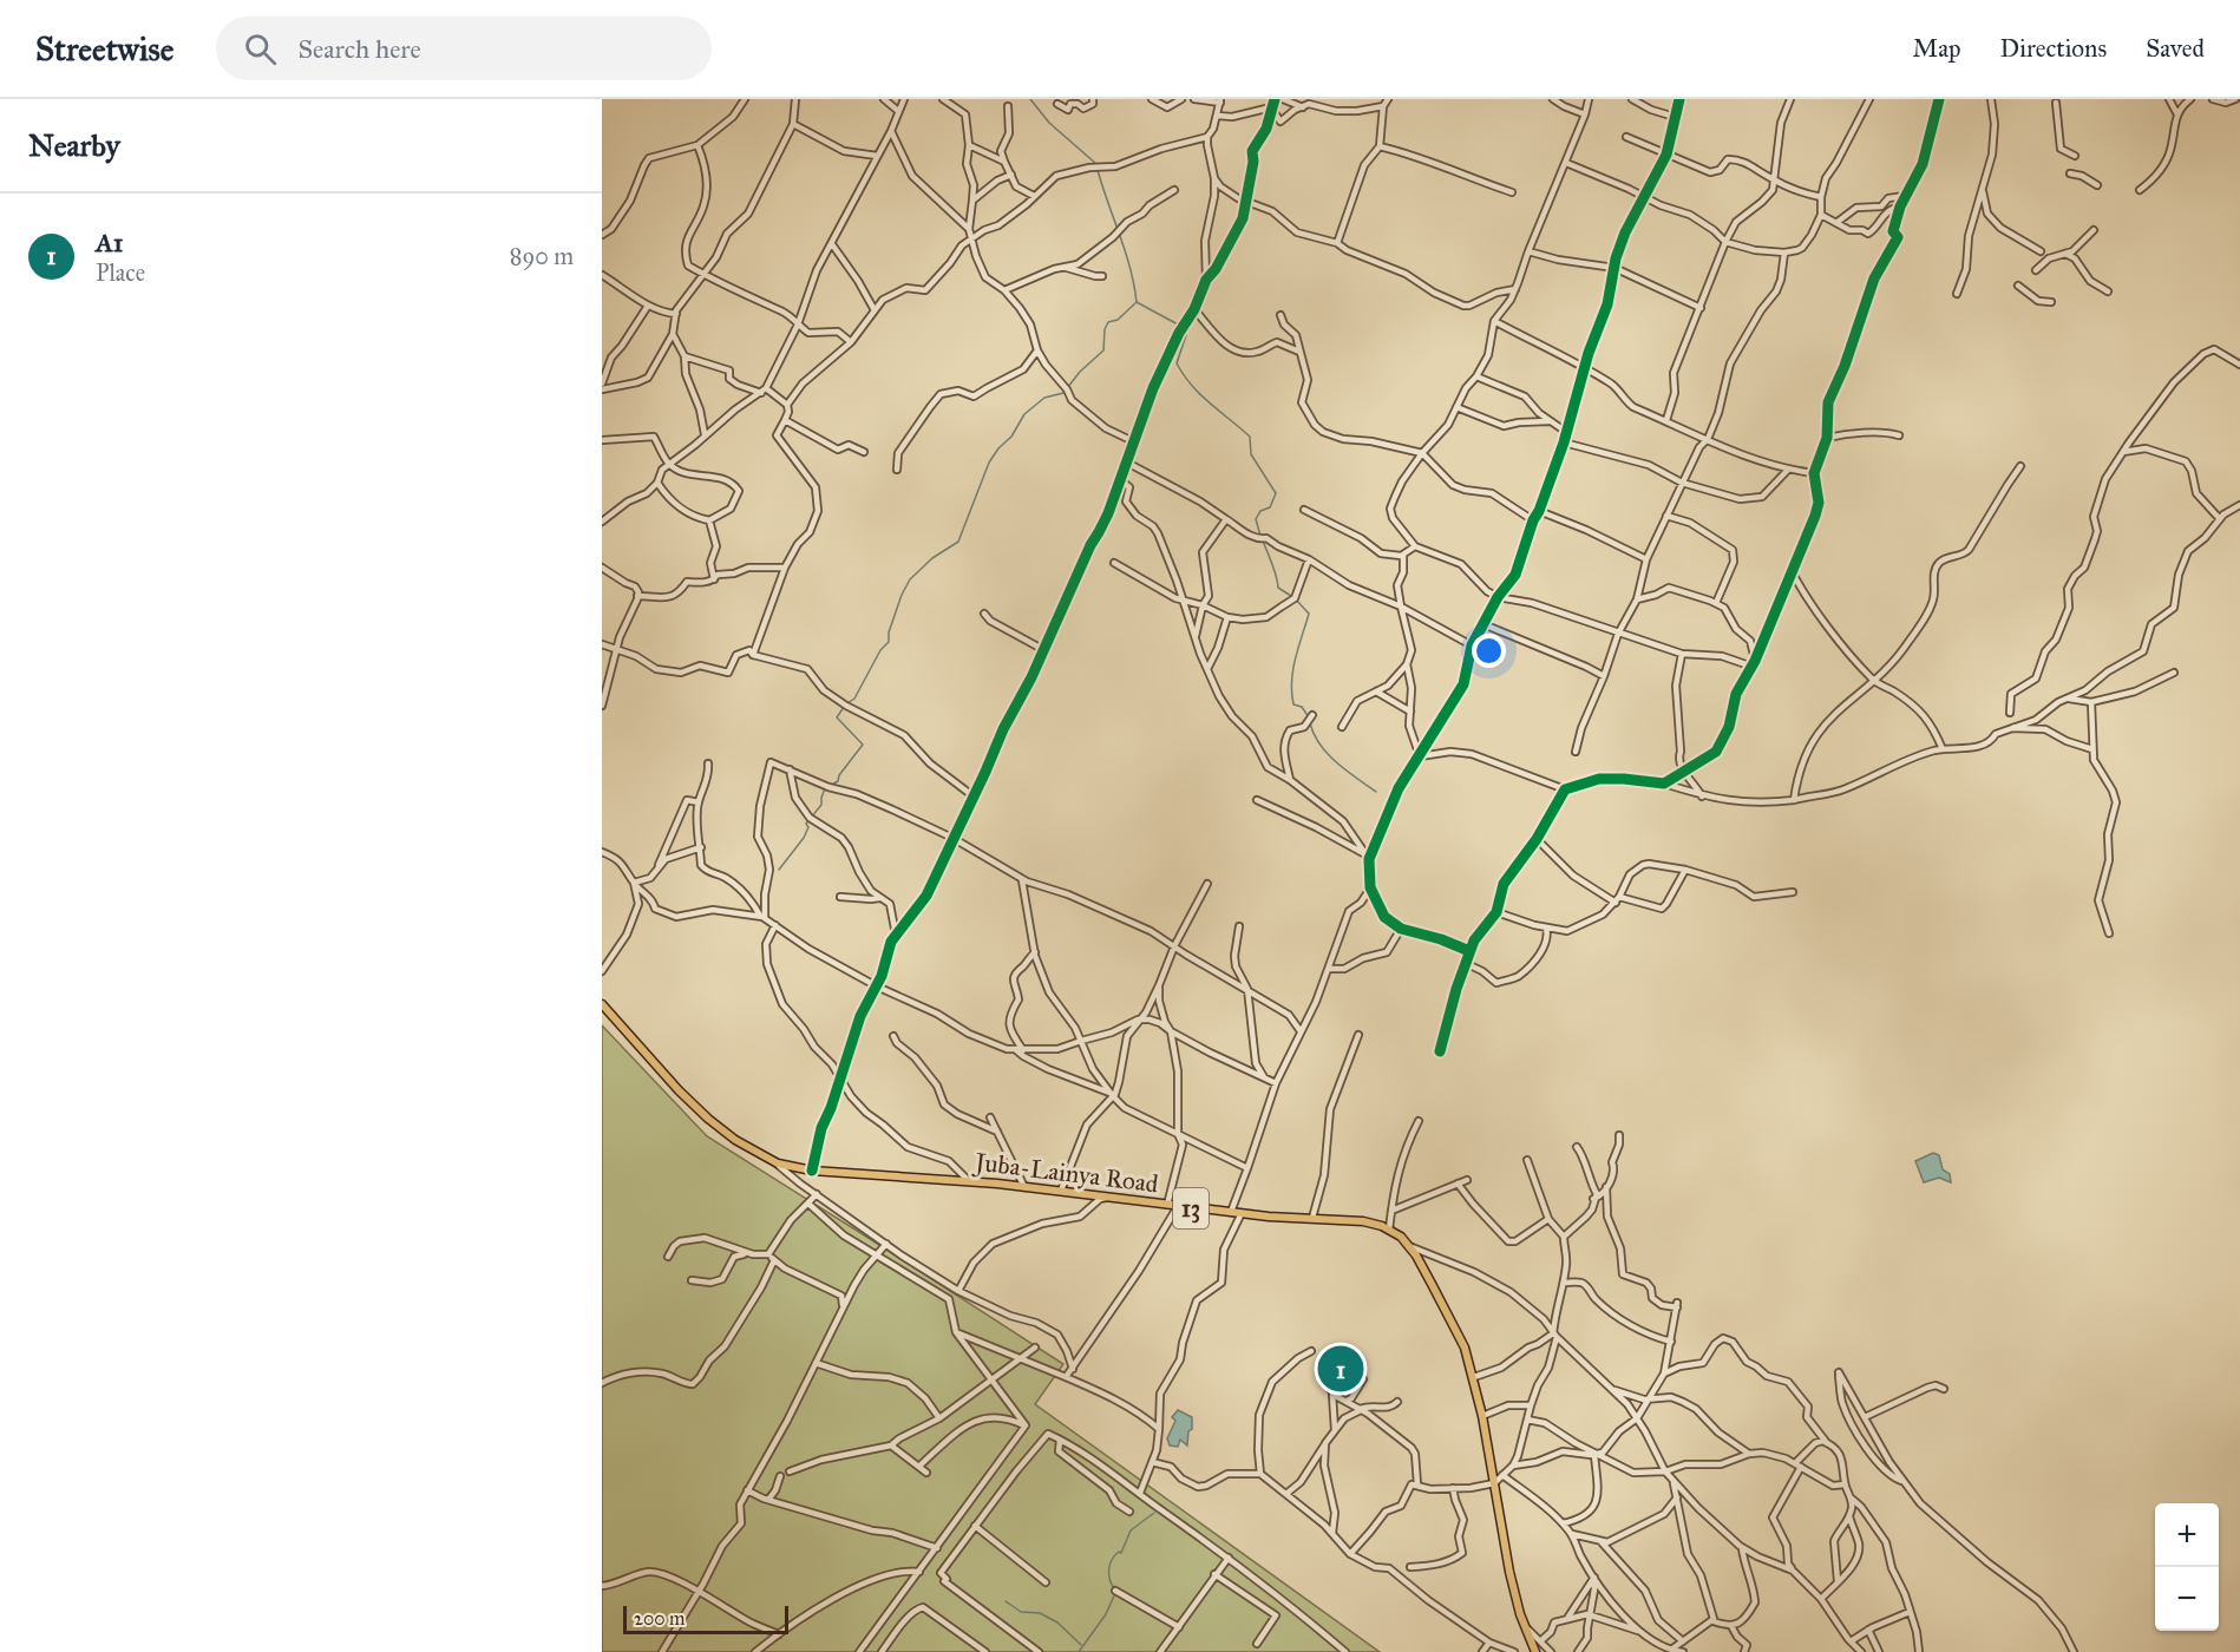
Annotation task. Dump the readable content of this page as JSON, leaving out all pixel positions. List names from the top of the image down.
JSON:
{
  "streets": {
    "main road": ["Juba-Lainya Road", "13"]
  },
  "scale_bar": "200 m",
  "page": {
    "header": "Streetwise",
    "search": "Search here",
    "nav": ["Map", "Directions", "Saved"],
    "heading": "Nearby",
    "list": [
      {
        "mark": "1",
        "name": "A1",
        "note": "Place",
        "value": "890 m"
      }
    ],
    "pins": "1",
    "map_buttons": ["+", "−"],
    "scale": "200 m"
  }
}
